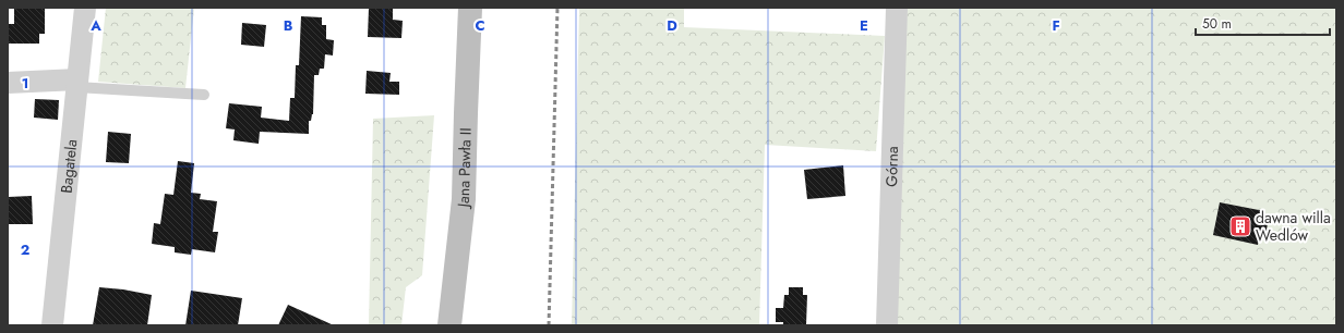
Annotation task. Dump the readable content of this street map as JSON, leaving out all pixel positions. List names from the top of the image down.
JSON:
{
  "streets": {
    "main road": ["Jana Pawła II"],
    "street": ["Bagatela", "Górna"]
  },
  "places": {
    "building": ["dawna willa Wedlów"]
  },
  "scale_bar": "50 m",
  "grid": {
    "columns": [
      "A",
      "B",
      "C",
      "D",
      "E",
      "F"
    ],
    "rows": ["1", "2"]
  }
}
